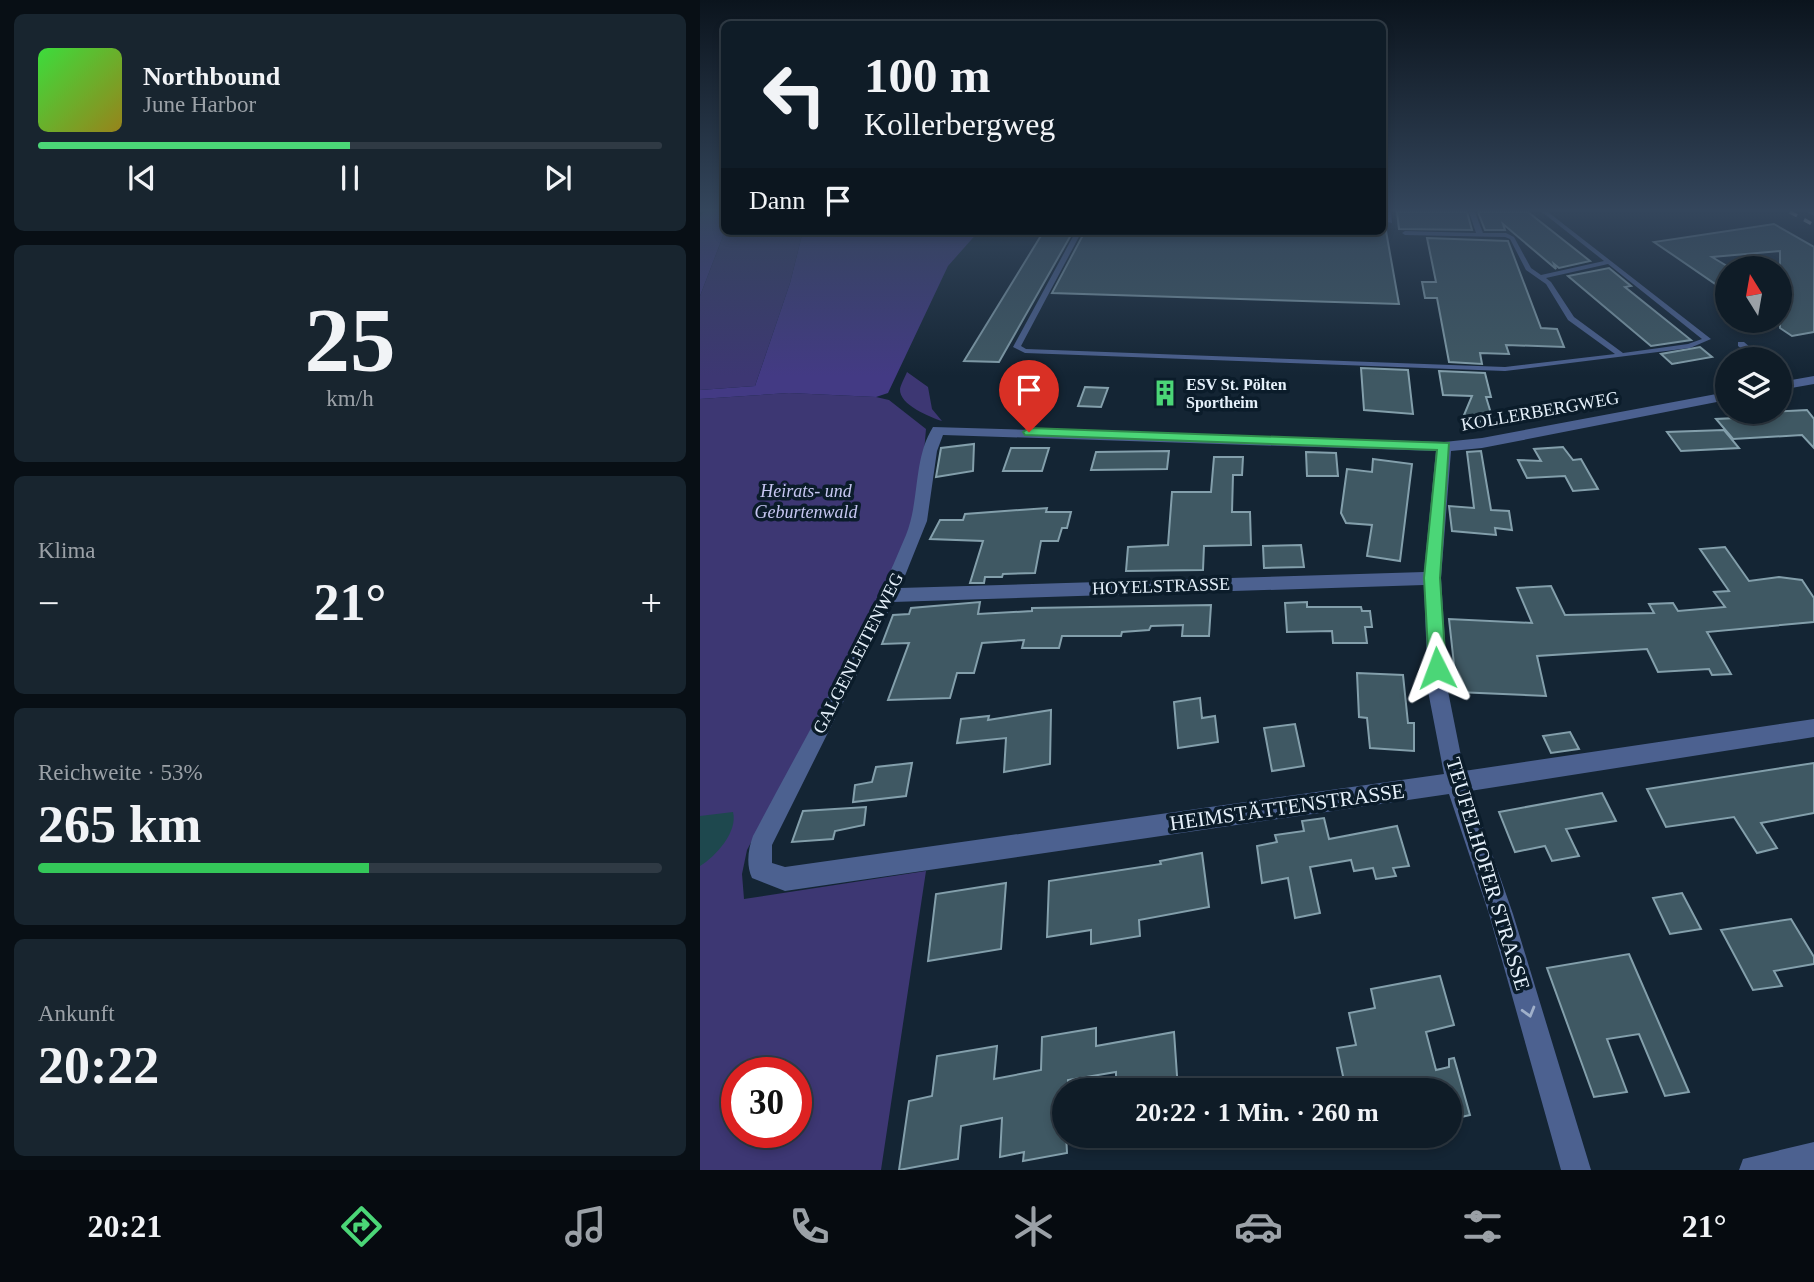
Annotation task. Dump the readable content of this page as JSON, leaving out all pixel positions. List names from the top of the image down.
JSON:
{
  "streets": {
    "street": [
      "KOLLERBERGWEG",
      "HOYELSTRASSE",
      "GALGENLEITENWEG",
      "HEIMSTÄTTENSTRASSE",
      "TEUFELHOFER STRASSE"
    ]
  },
  "crossings": [
    ["KOLLERBERGWEG", "GALGENLEITENWEG"],
    ["KOLLERBERGWEG", "TEUFELHOFER STRASSE"],
    ["HOYELSTRASSE", "GALGENLEITENWEG"],
    ["HOYELSTRASSE", "TEUFELHOFER STRASSE"],
    ["GALGENLEITENWEG", "HEIMSTÄTTENSTRASSE"],
    ["HEIMSTÄTTENSTRASSE", "TEUFELHOFER STRASSE"]
  ],
  "one_way": ["TEUFELHOFER STRASSE"],
  "parks": ["Heirats- und Geburtenwald"],
  "places": {
    "building": ["ESV St. Pölten Sportheim"]
  },
  "north": "top",
  "page": {
    "turn": ["100 m", "Kollerbergweg"],
    "song": ["Northbound", "June Harbor"],
    "then": "Dann",
    "tile": [
      ["25", "km/h"],
      "Klima",
      ["Reichweite · 53%", "265 km"],
      ["Ankunft", "20:22"]
    ],
    "heat": ["−", "21°", "+"],
    "limit": "30",
    "trip": "20:22 · 1 Min. · 260 m",
    "tabs": ["20:21", "21°"]
  }
}
